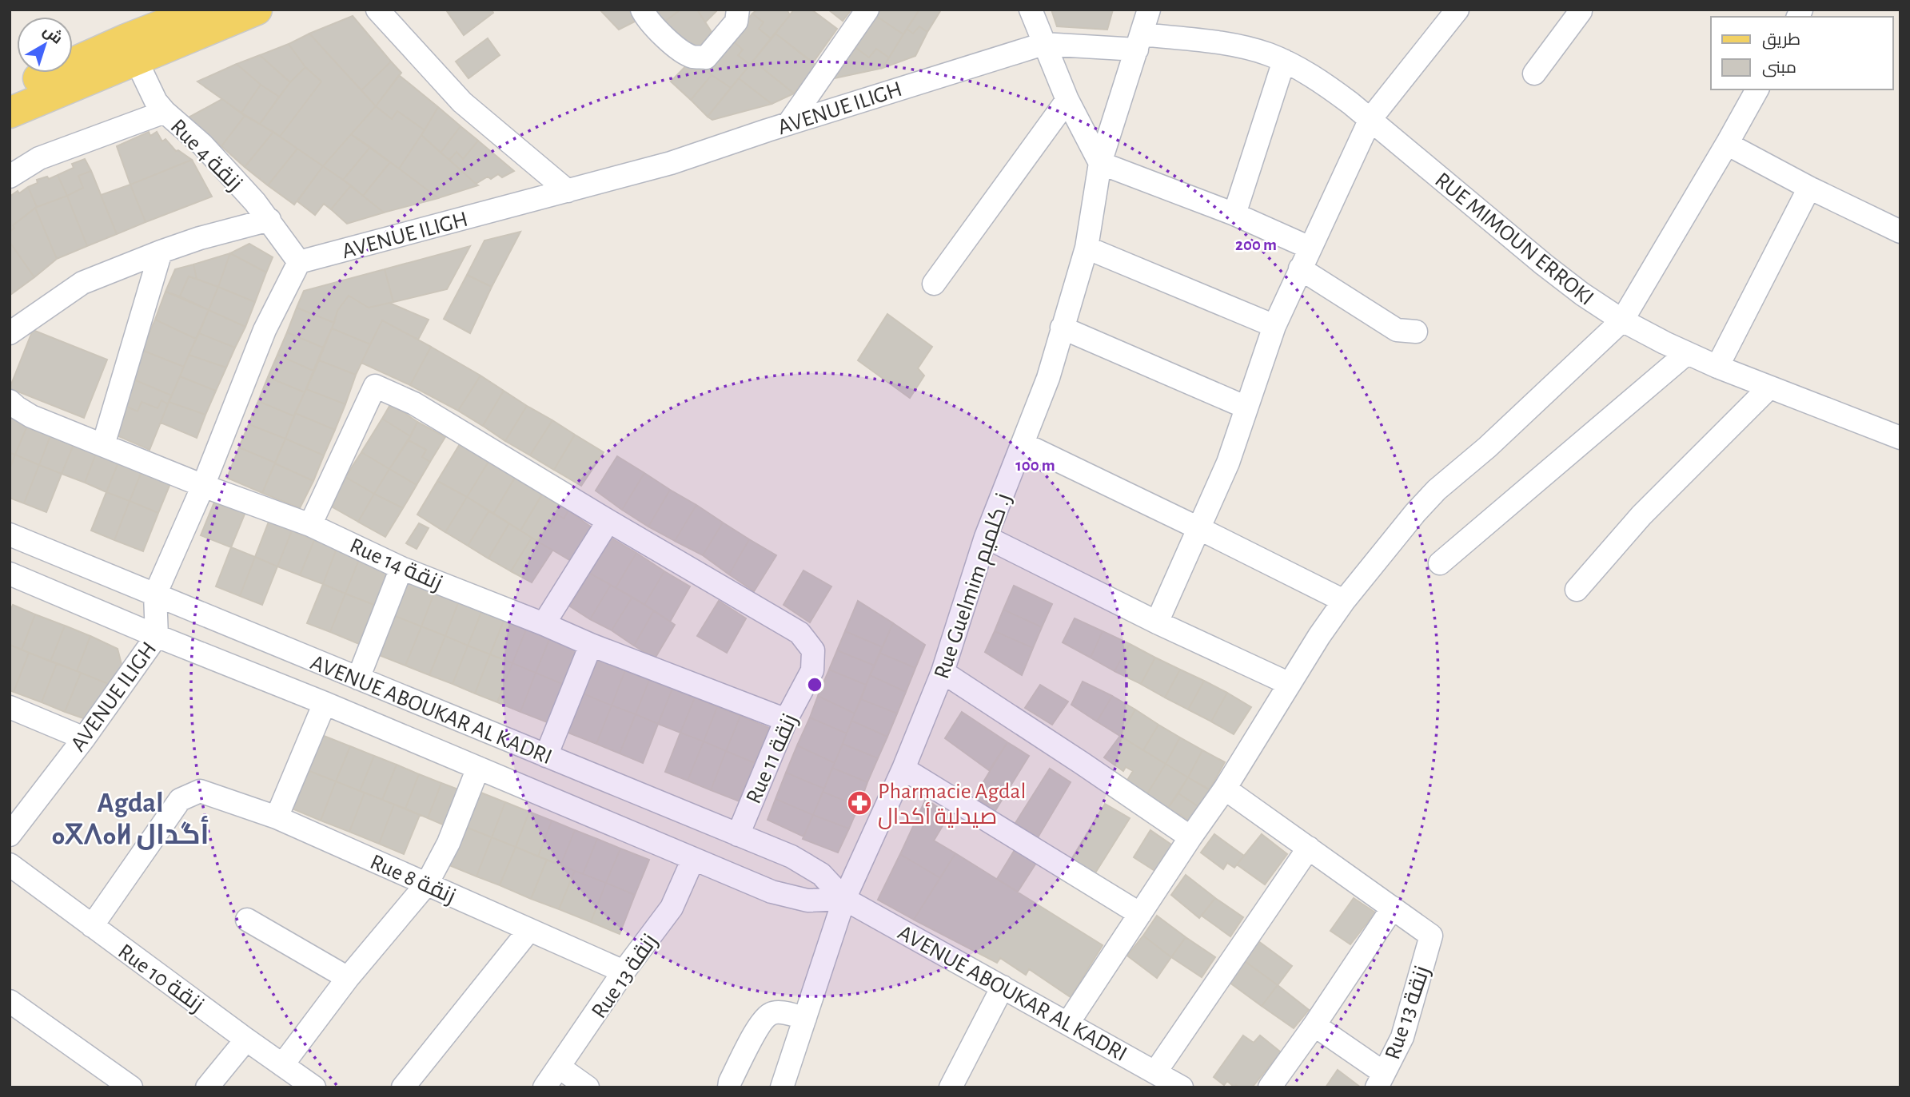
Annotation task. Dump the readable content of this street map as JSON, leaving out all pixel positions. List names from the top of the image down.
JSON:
{
  "streets": {
    "street": [
      "AVENUE ILIGH",
      "Rue 4 زنقة",
      "RUE MIMOUN ERROKI",
      "Rue 14 زنقة",
      "Rue Guelmim ز. كلميم",
      "AVENUE ABOUKAR AL KADRI",
      "Rue 11 زنقة",
      "Rue 8 زنقة",
      "Rue 13 زنقة",
      "Rue 10 زنقة"
    ]
  },
  "crossings": [
    ["AVENUE ILIGH", "Rue 4 زنقة"],
    ["AVENUE ILIGH", "RUE MIMOUN ERROKI"],
    ["AVENUE ILIGH", "Rue 14 زنقة"],
    ["AVENUE ILIGH", "Rue Guelmim ز. كلميم"],
    ["AVENUE ILIGH", "AVENUE ABOUKAR AL KADRI"],
    ["RUE MIMOUN ERROKI", "Rue Guelmim ز. كلميم"],
    ["Rue 14 زنقة", "Rue 11 زنقة"],
    ["Rue Guelmim ز. كلميم", "AVENUE ABOUKAR AL KADRI"],
    ["AVENUE ABOUKAR AL KADRI", "Rue 11 زنقة"],
    ["AVENUE ABOUKAR AL KADRI", "Rue 13 زنقة"],
    ["Rue 8 زنقة", "Rue 13 زنقة"],
    ["Rue 8 زنقة", "Rue 10 زنقة"]
  ],
  "districts": ["Agdal ⴰⴳⴷⴰⵍ أگدال"],
  "places": {
    "pharmacy": ["Pharmacie Agdal صيدلية أكدال"]
  },
  "legend": ["طريق", "مبنى"],
  "north": "top right",
  "rings": ["200 m", "100 m"]
}
